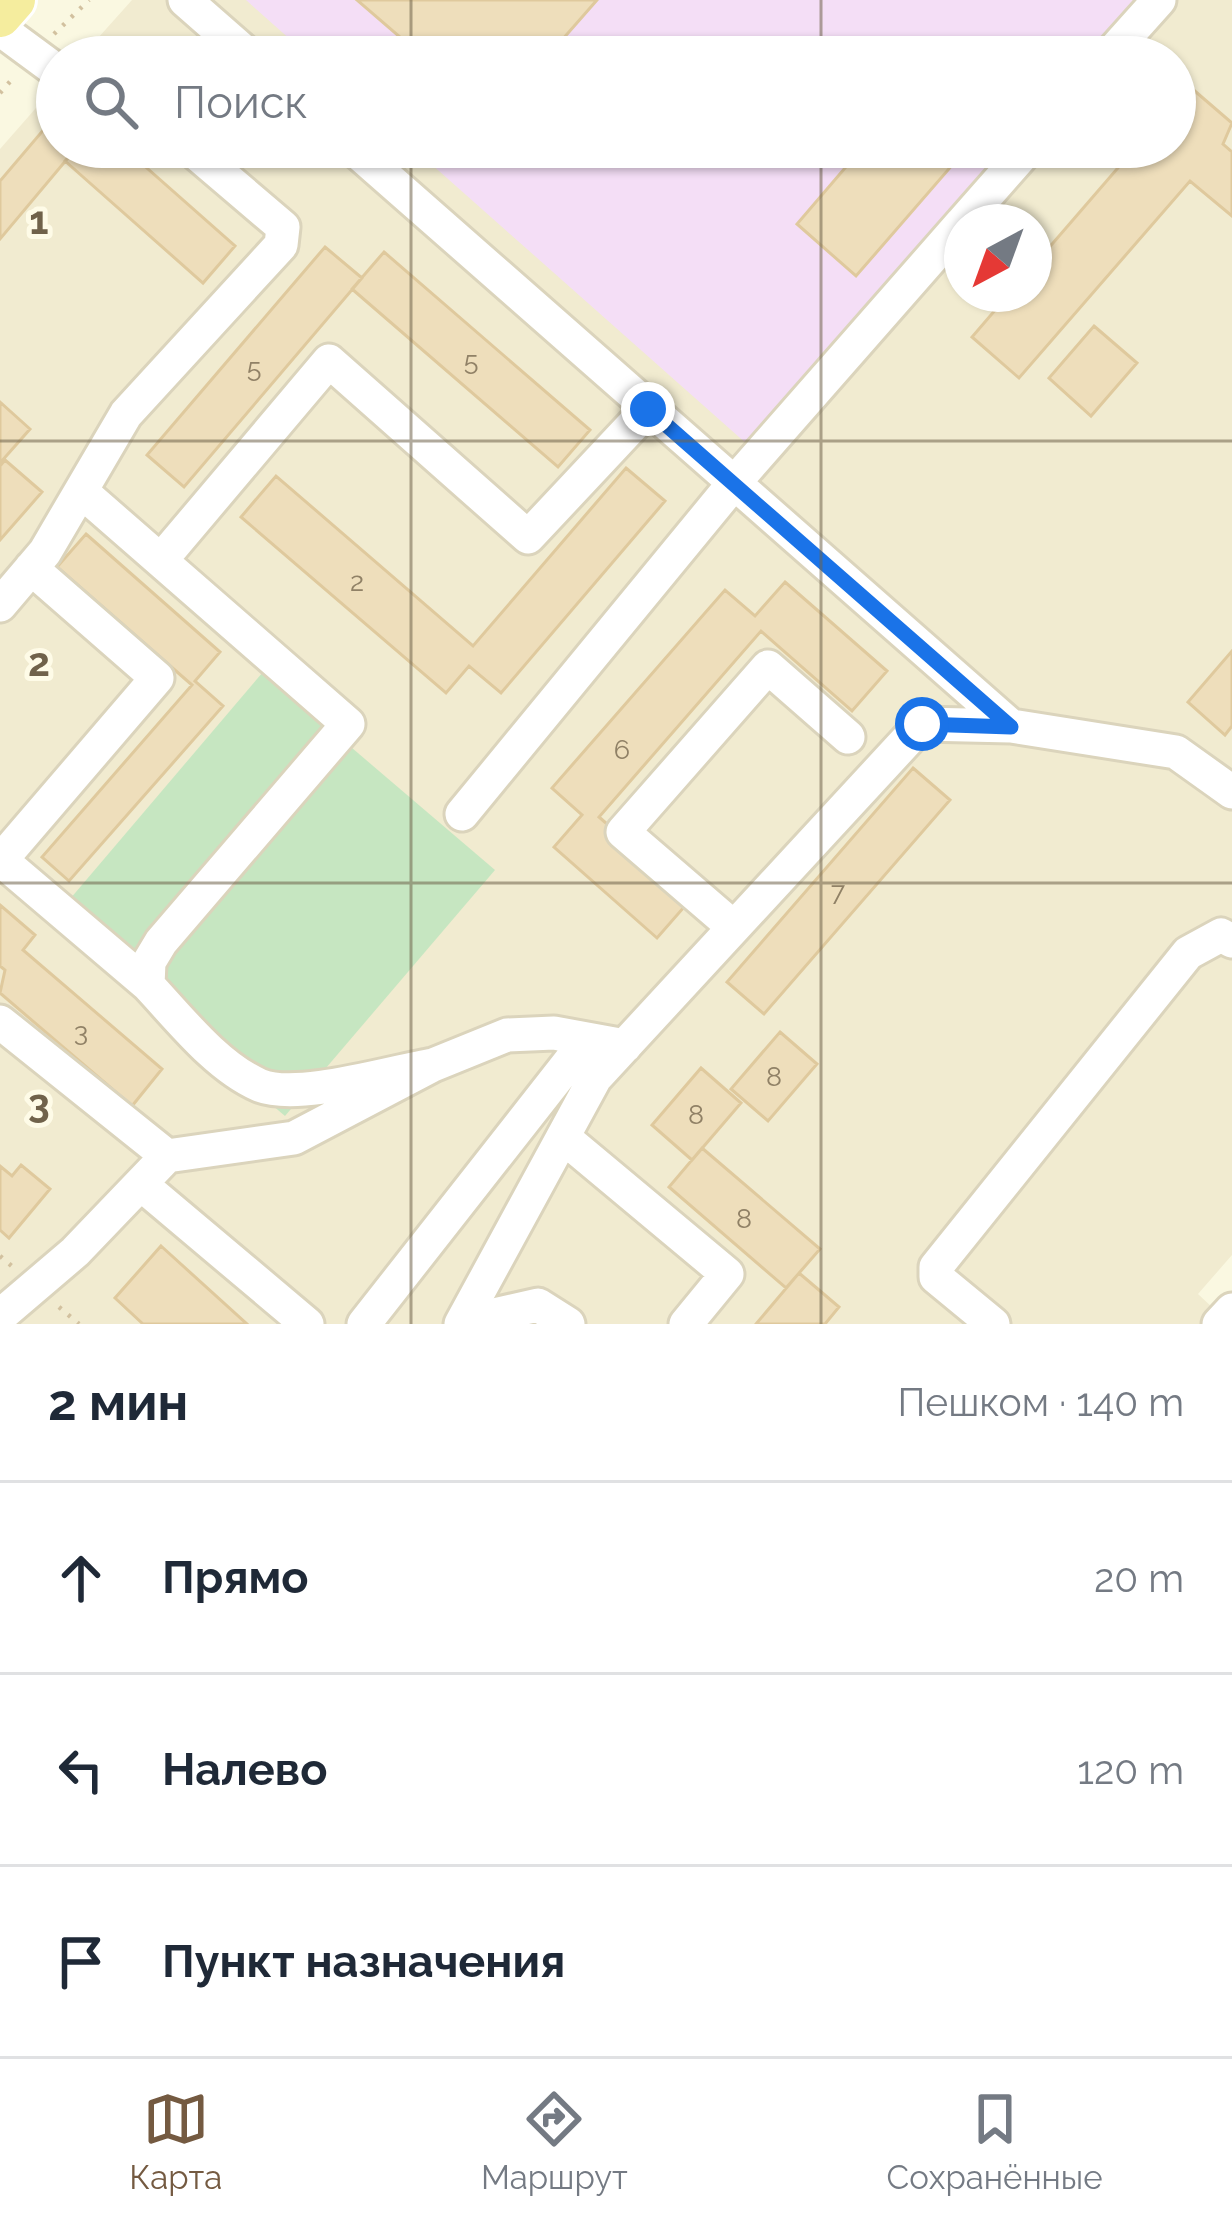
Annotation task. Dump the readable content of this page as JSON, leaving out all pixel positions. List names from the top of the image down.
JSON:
{
  "house_numbers": [
    "5",
    "5",
    "2",
    "6",
    "7",
    "3",
    "8",
    "8",
    "8"
  ],
  "north": "bottom left",
  "page": {
    "search": "Поиск",
    "heading": ["2 мин", "Пешком · 140 m"],
    "list": [
      ["Прямо", "20 m"],
      ["Налево", "120 m"],
      "Пункт назначения"
    ],
    "nav": ["Карта", "Маршрут", "Сохранённые"]
  },
  "grid": {
    "rows": ["1", "2", "3"]
  }
}
